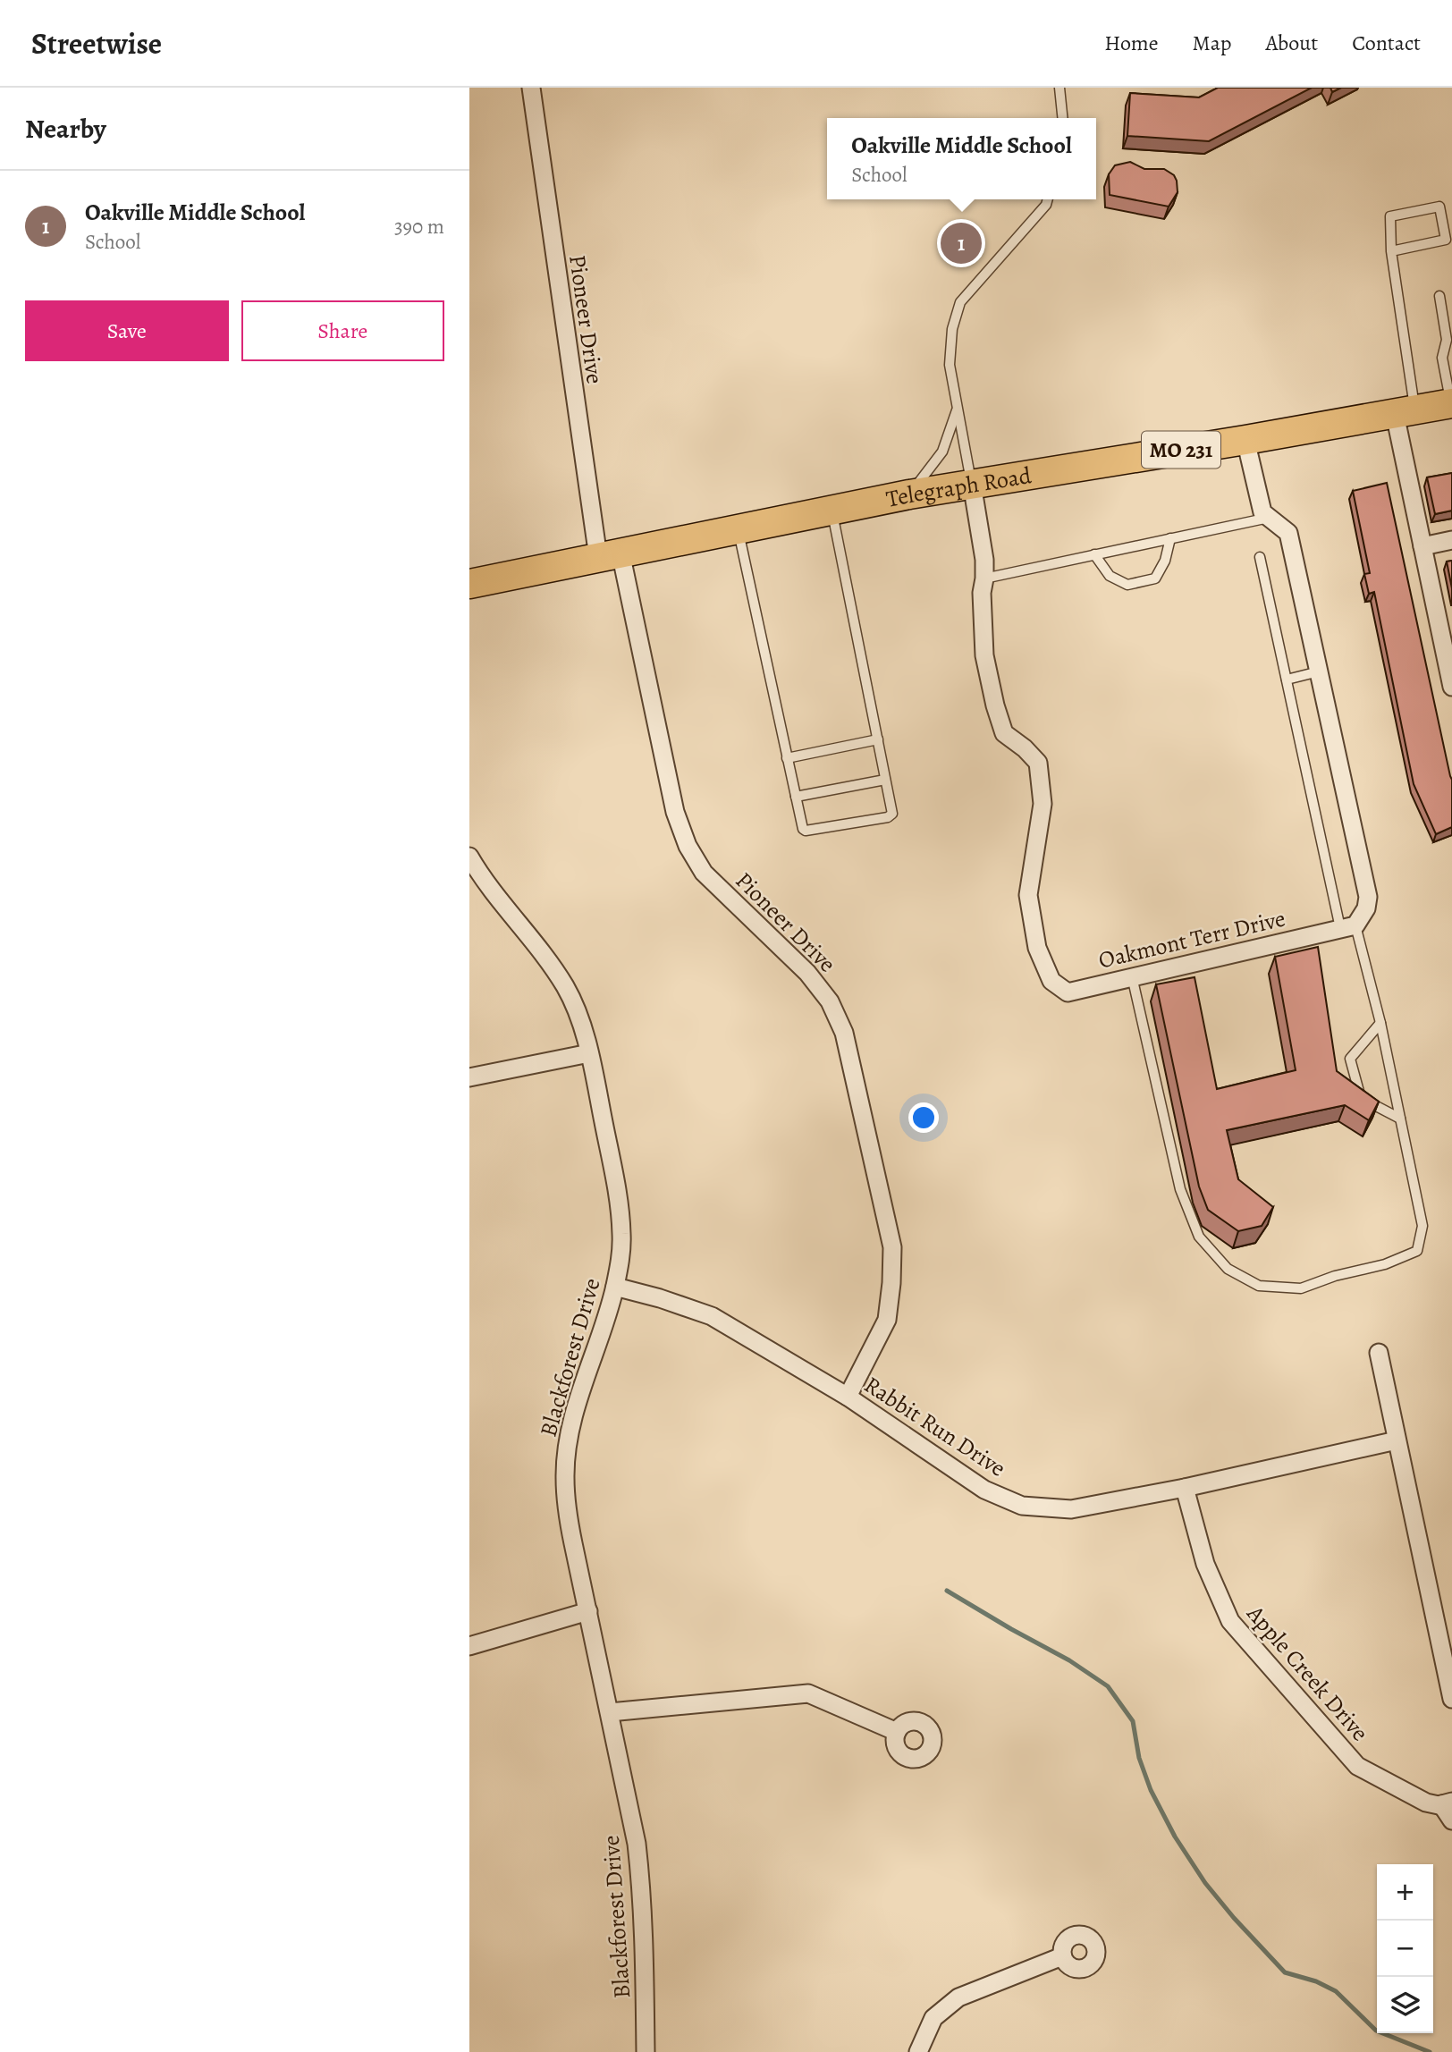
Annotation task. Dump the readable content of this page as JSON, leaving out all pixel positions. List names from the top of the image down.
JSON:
{
  "streets": {
    "main road": ["MO 231", "Telegraph Road"],
    "street": [
      "Pioneer Drive",
      "Oakmont Terr Drive",
      "Blackforest Drive",
      "Rabbit Run Drive",
      "Apple Creek Drive"
    ]
  },
  "crossings": [
    ["Pioneer Drive", "Telegraph Road"],
    ["Pioneer Drive", "Rabbit Run Drive"],
    ["Telegraph Road", "Oakmont Terr Drive"],
    ["Blackforest Drive", "Rabbit Run Drive"],
    ["Rabbit Run Drive", "Apple Creek Drive"]
  ],
  "page": {
    "header": "Streetwise",
    "nav": [
      "Home",
      "Map",
      "About",
      "Contact"
    ],
    "heading": "Nearby",
    "popup": ["Oakville Middle School", "School"],
    "list": [
      {
        "mark": "1",
        "name": "Oakville Middle School",
        "note": "School",
        "value": "390 m"
      }
    ],
    "pins": "1",
    "buttons": ["Save", "Share"],
    "map_buttons": ["+", "−"]
  }
}
